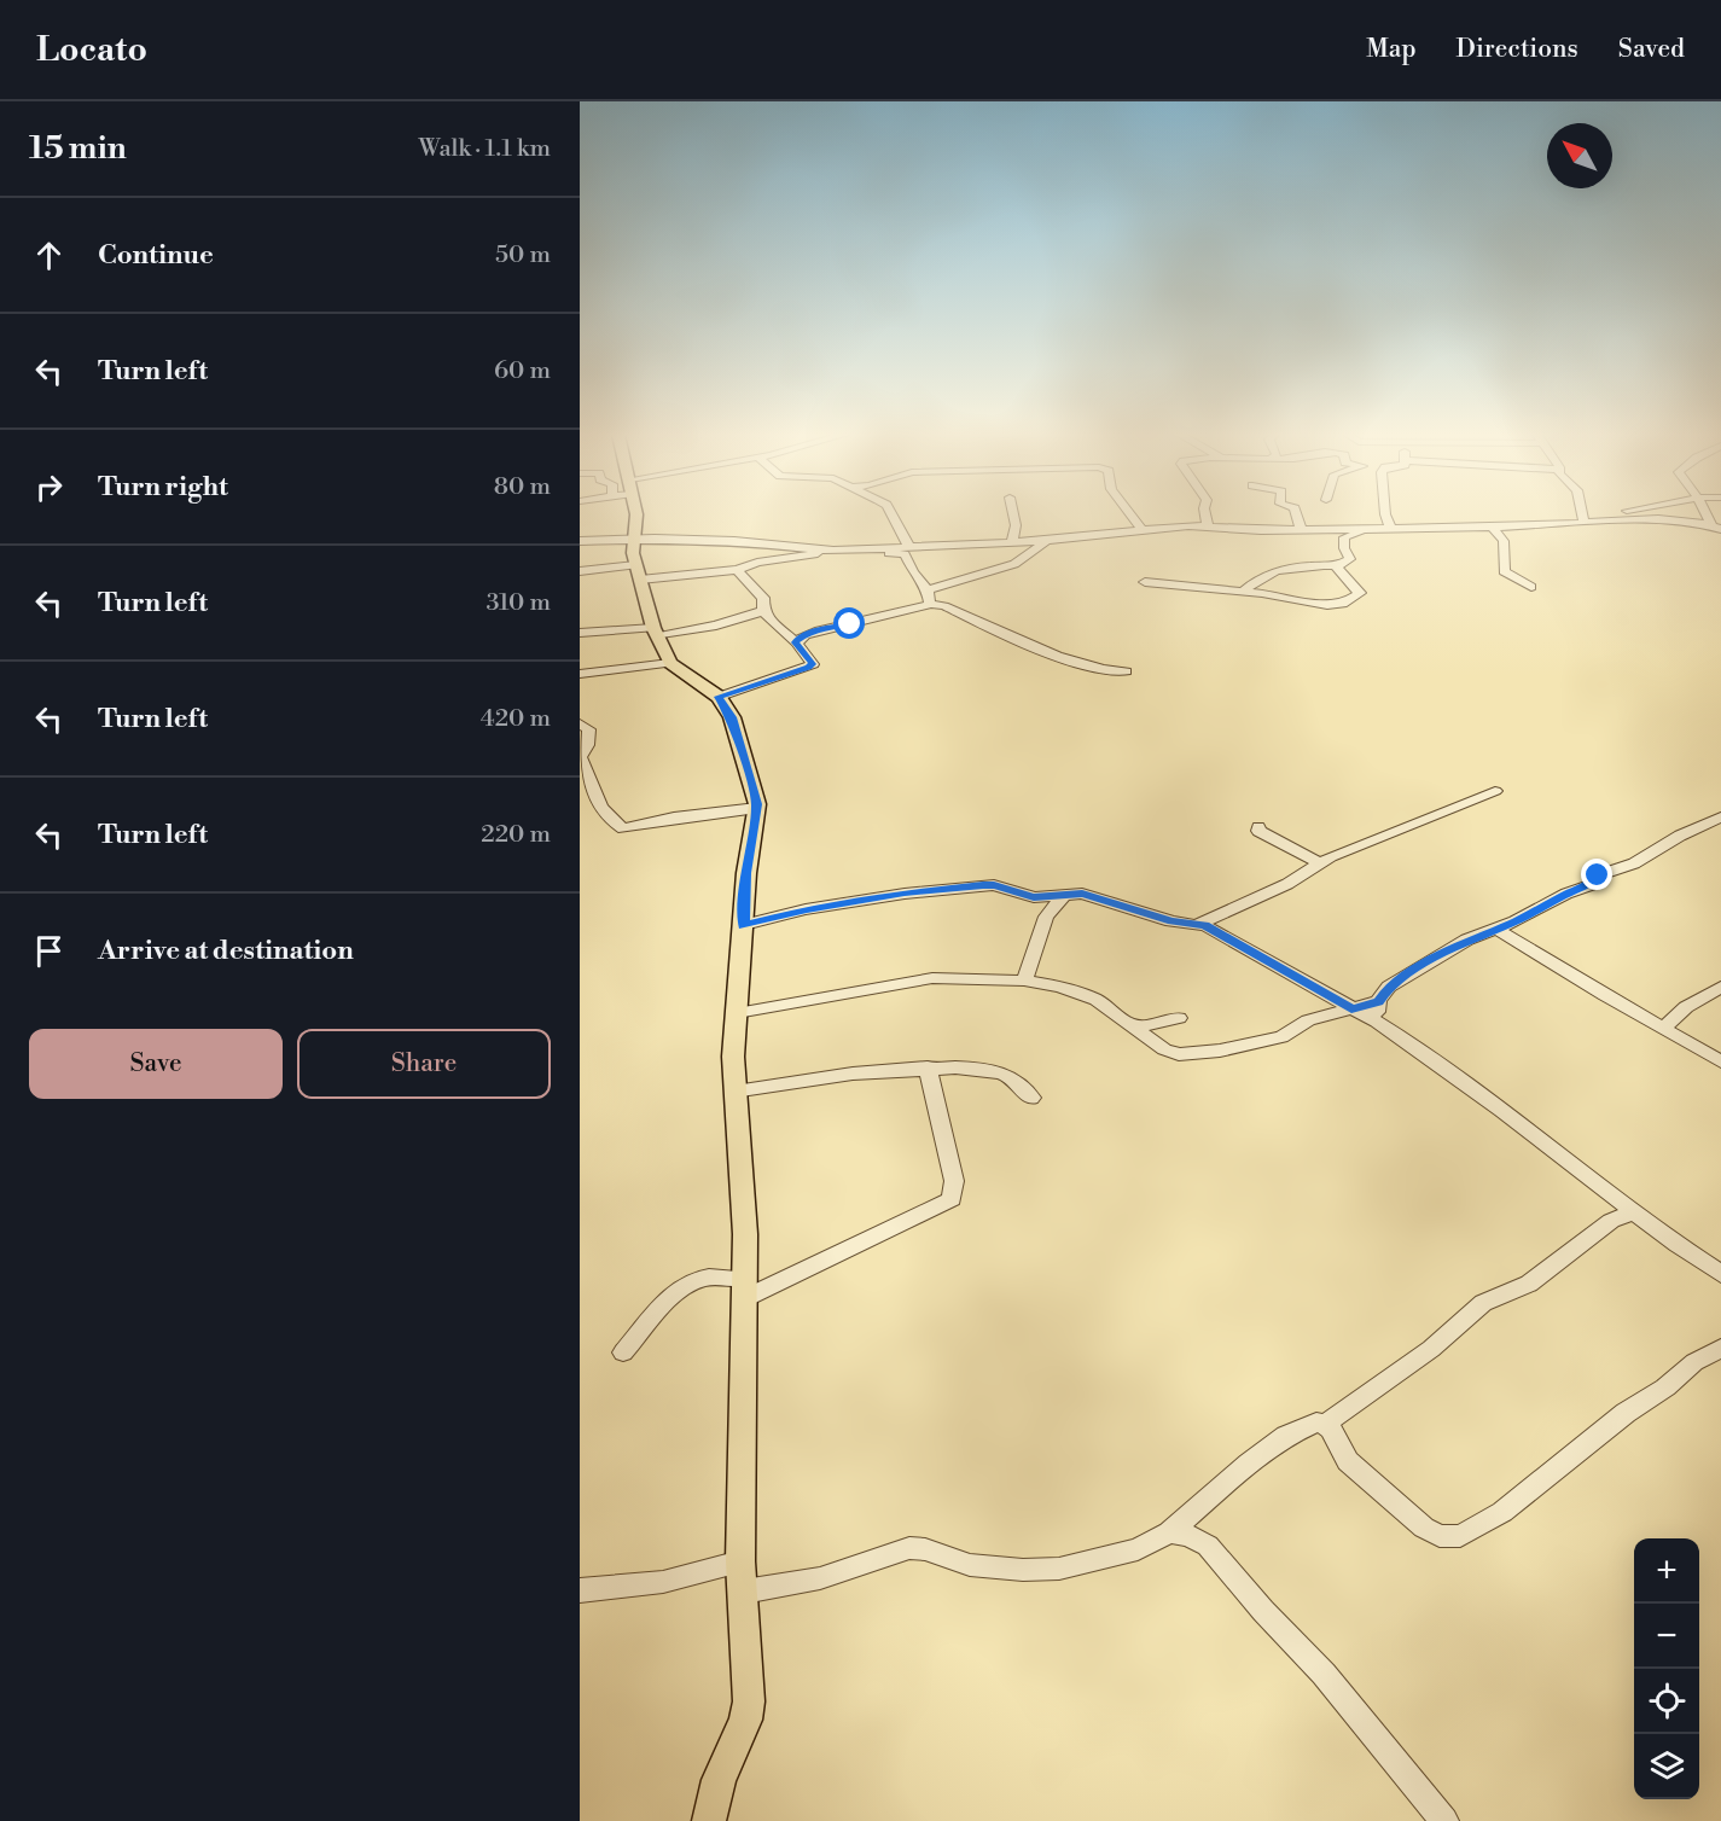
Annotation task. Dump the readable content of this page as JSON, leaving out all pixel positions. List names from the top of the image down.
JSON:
{
  "north": "top left",
  "page": {
    "header": "Locato",
    "nav": ["Map", "Directions", "Saved"],
    "heading": ["15 min", "Walk · 1.1 km"],
    "list": [
      ["Continue", "50 m"],
      ["Turn left", "60 m"],
      ["Turn right", "80 m"],
      ["Turn left", "310 m"],
      ["Turn left", "420 m"],
      ["Turn left", "220 m"],
      "Arrive at destination"
    ],
    "buttons": ["Save", "Share"],
    "map_buttons": ["+", "−"]
  }
}
